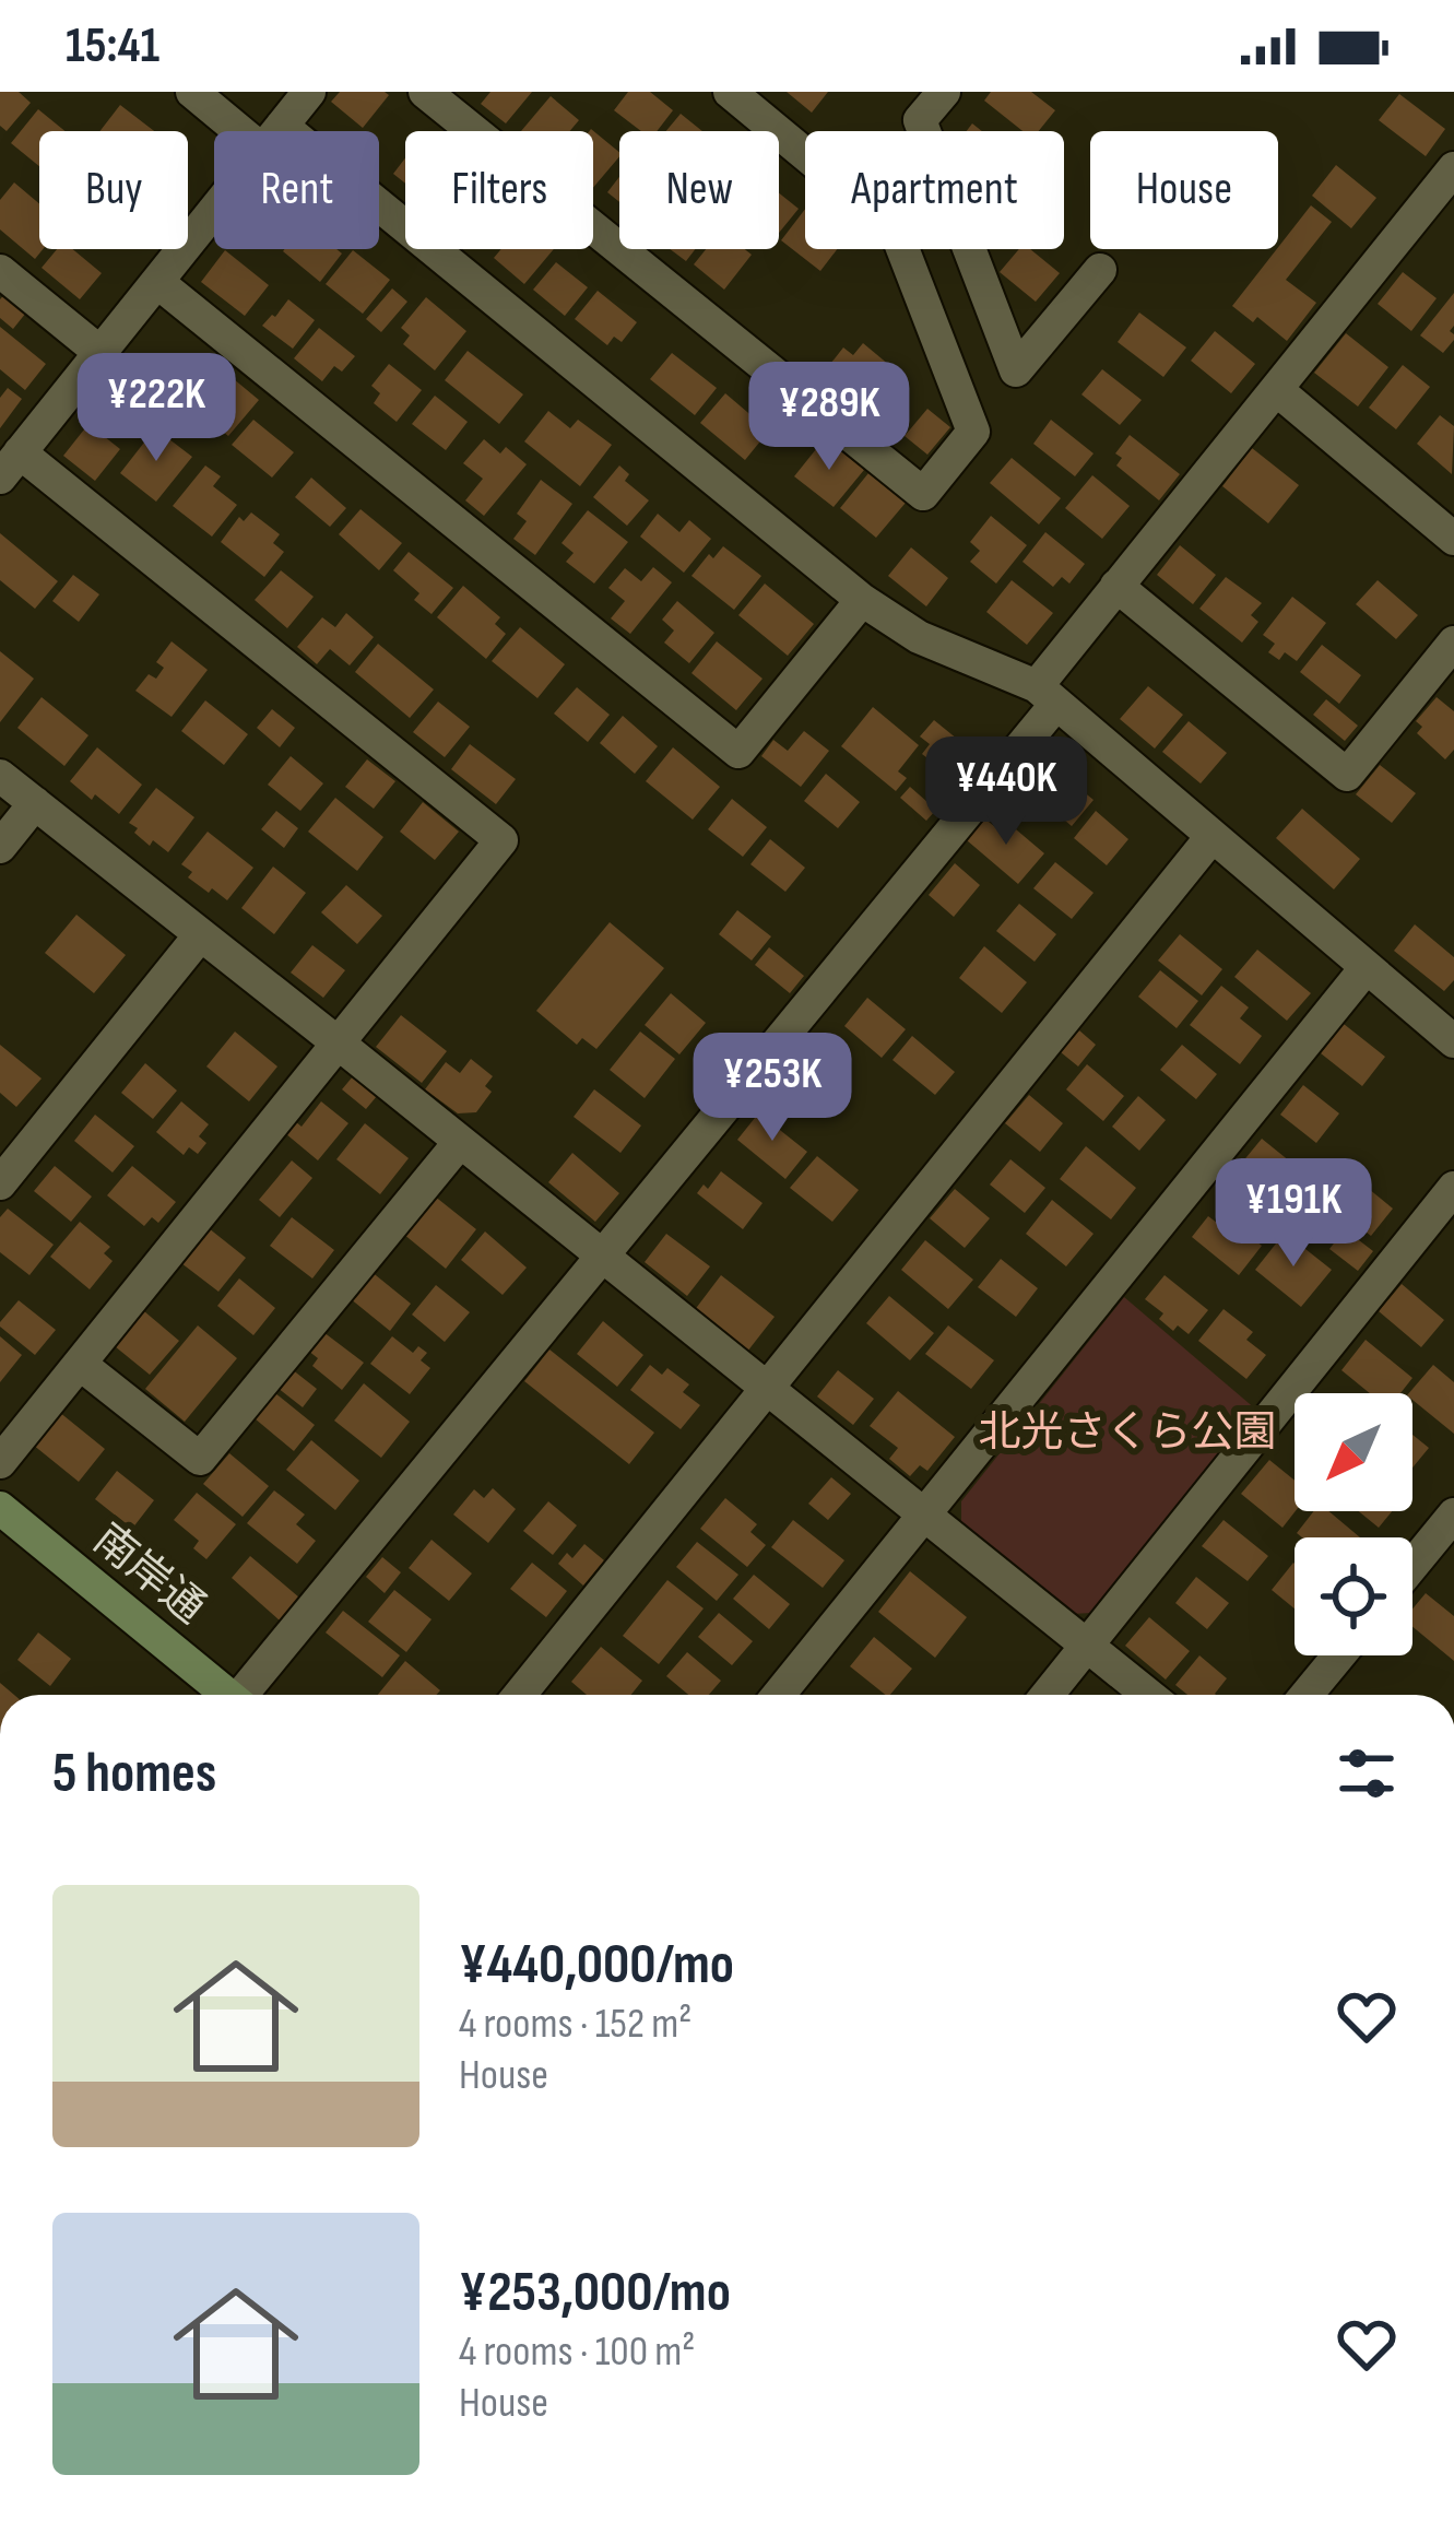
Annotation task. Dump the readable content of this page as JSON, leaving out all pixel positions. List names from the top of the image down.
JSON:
{
  "streets": {
    "main road": ["南岸通"]
  },
  "parks": ["北光さくら公園"],
  "north": "bottom left",
  "page": {
    "status": "15:41",
    "chip": [
      "Buy",
      "Rent",
      "Filters",
      "New",
      "Apartment",
      "House"
    ],
    "price": [
      "¥222K",
      "¥289K",
      "¥440K",
      "¥253K",
      "¥191K"
    ],
    "heading": "5 homes",
    "list": [
      {
        "name": "¥440,000/mo",
        "note": "4 rooms · 152 m² · House"
      },
      {
        "name": "¥253,000/mo",
        "note": "4 rooms · 100 m² · House"
      }
    ]
  }
}
